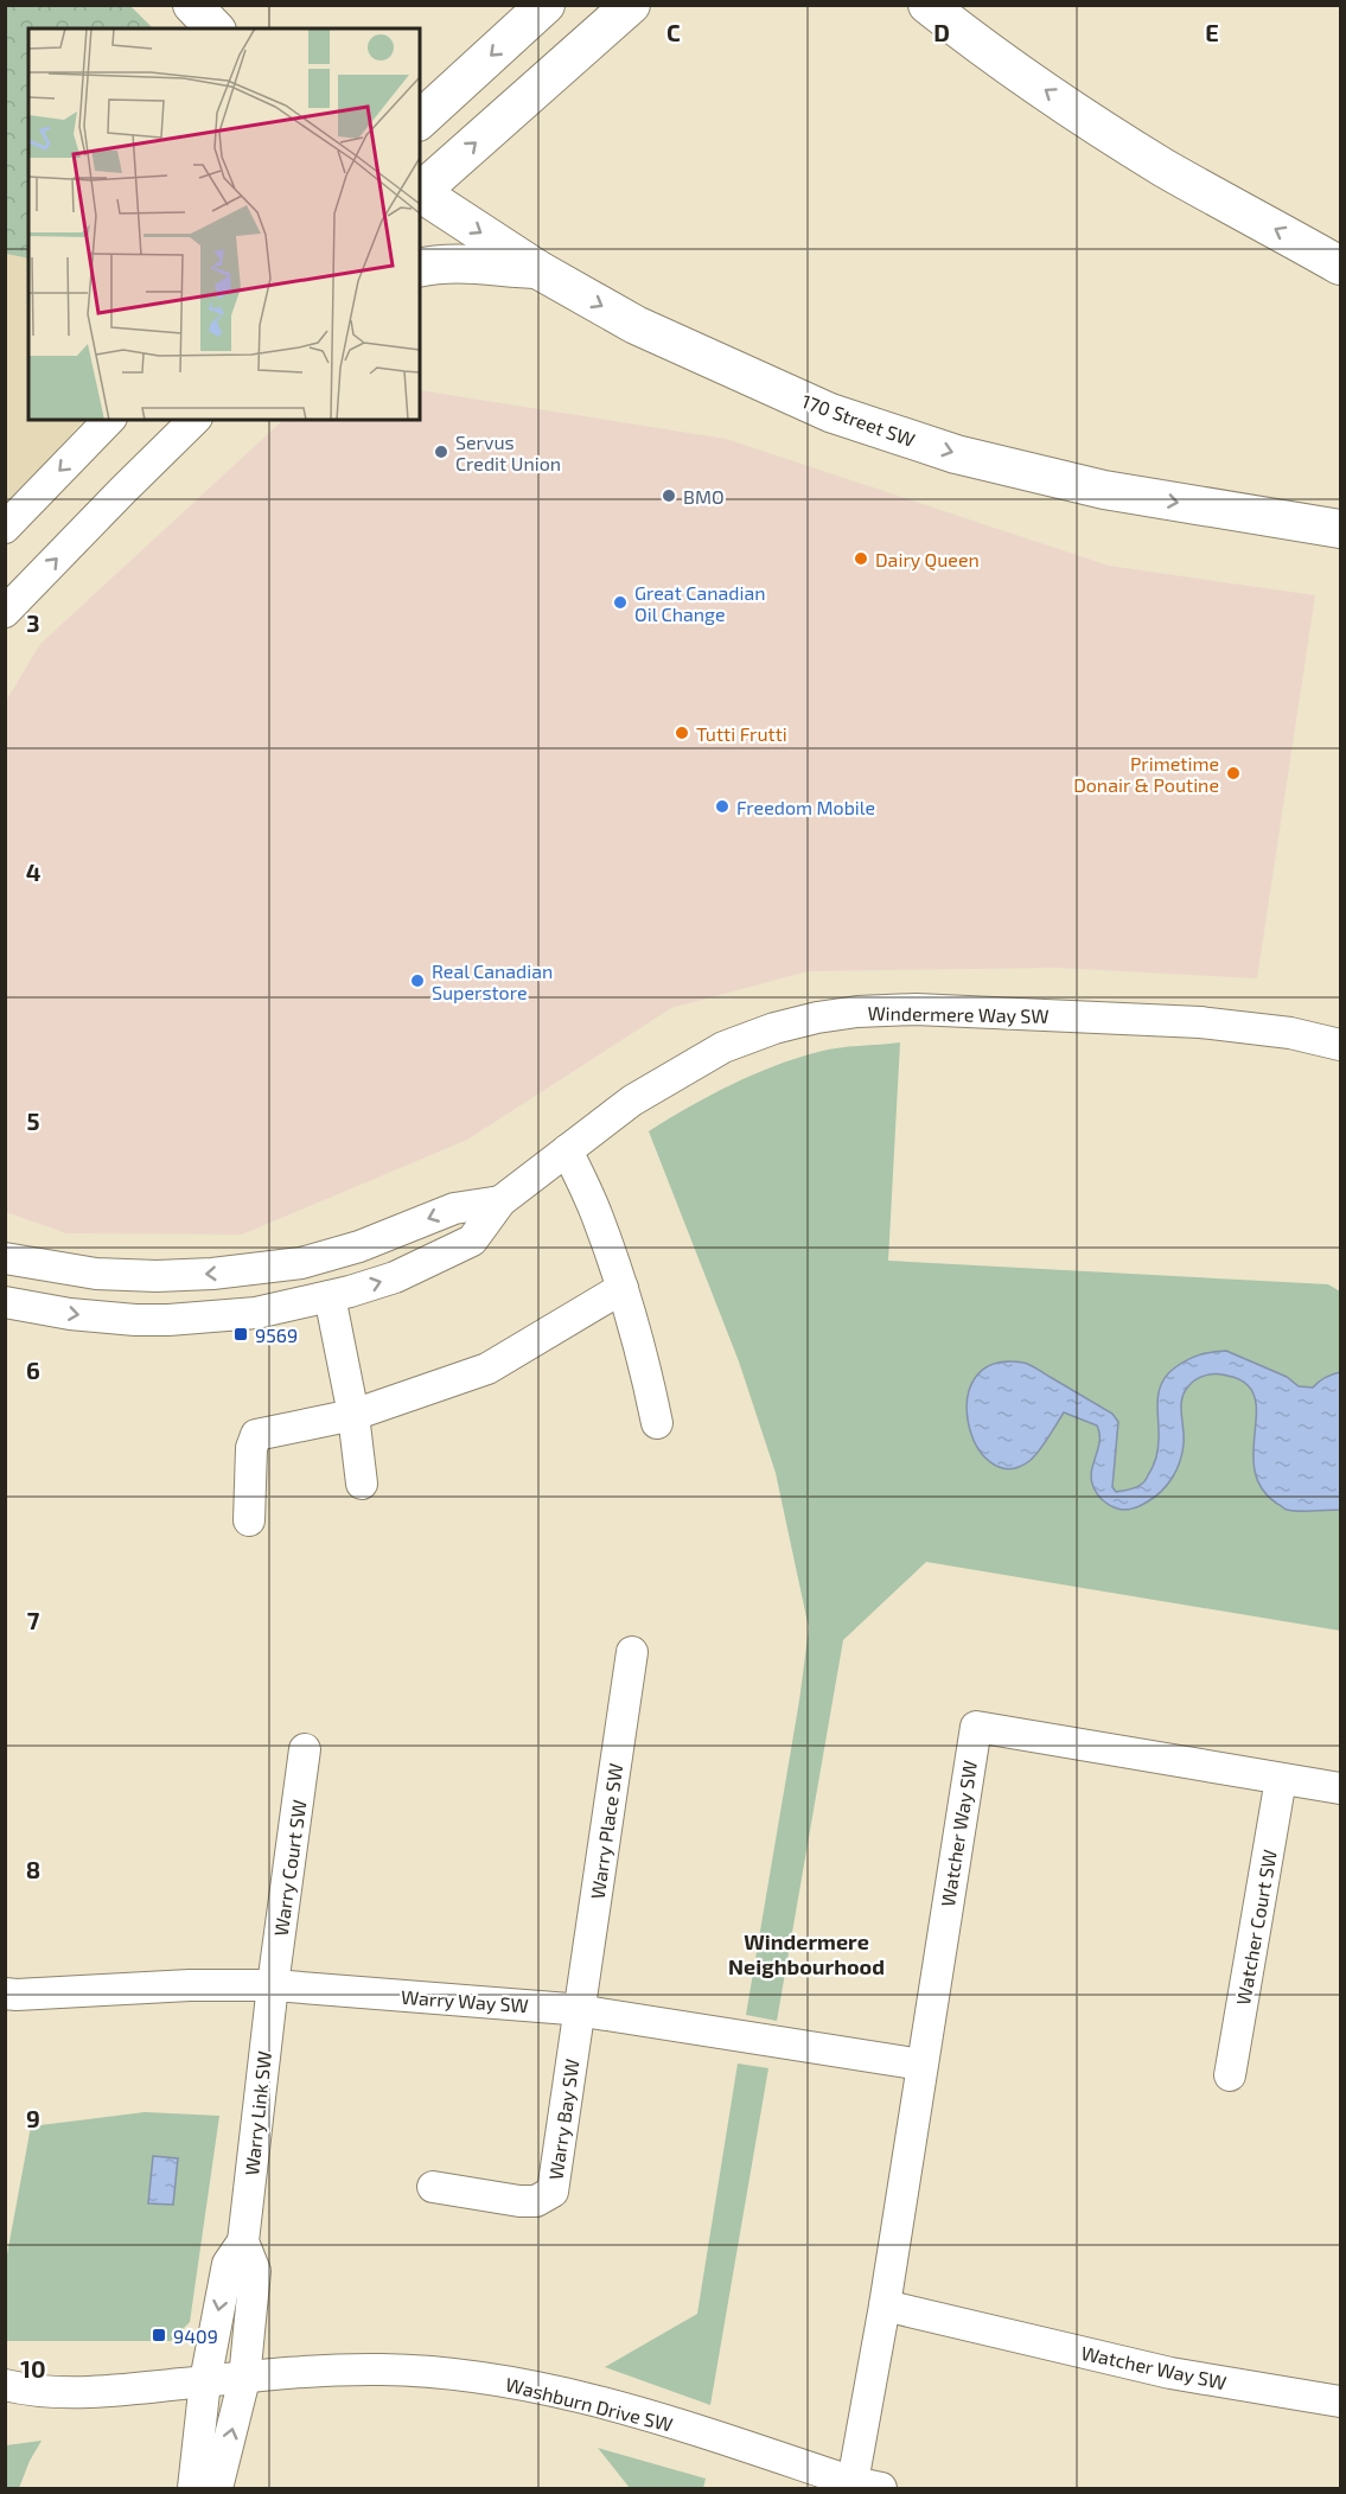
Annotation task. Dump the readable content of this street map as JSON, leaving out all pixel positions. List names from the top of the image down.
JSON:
{
  "streets": {
    "main road": ["170 Street SW"],
    "street": [
      "Windermere Way SW",
      "Warry Place SW",
      "Watcher Way SW",
      "Warry Court SW",
      "Watcher Court SW",
      "Warry Way SW",
      "Warry Link SW",
      "Warry Bay SW",
      "Washburn Drive SW"
    ]
  },
  "crossings": [
    ["Warry Place SW", "Warry Way SW"],
    ["Warry Place SW", "Warry Bay SW"],
    ["Watcher Way SW", "Watcher Court SW"],
    ["Watcher Way SW", "Warry Way SW"],
    ["Watcher Way SW", "Washburn Drive SW"],
    ["Warry Court SW", "Warry Way SW"],
    ["Warry Court SW", "Warry Link SW"],
    ["Warry Way SW", "Warry Link SW"],
    ["Warry Way SW", "Warry Bay SW"],
    ["Warry Link SW", "Washburn Drive SW"]
  ],
  "districts": ["Windermere Neighbourhood"],
  "places": {
    "other": [
      "Servus Credit Union",
      "BMO",
      "Dairy Queen",
      "Great Canadian Oil Change",
      "Tutti Frutti",
      "Primetime Donair & Poutine",
      "Freedom Mobile",
      "Real Canadian Superstore"
    ],
    "transit": ["9569", "9409"]
  },
  "grid": {
    "columns": ["C", "D", "E"],
    "rows": [
      "3",
      "4",
      "5",
      "6",
      "7",
      "8",
      "9",
      "10"
    ]
  }
}
